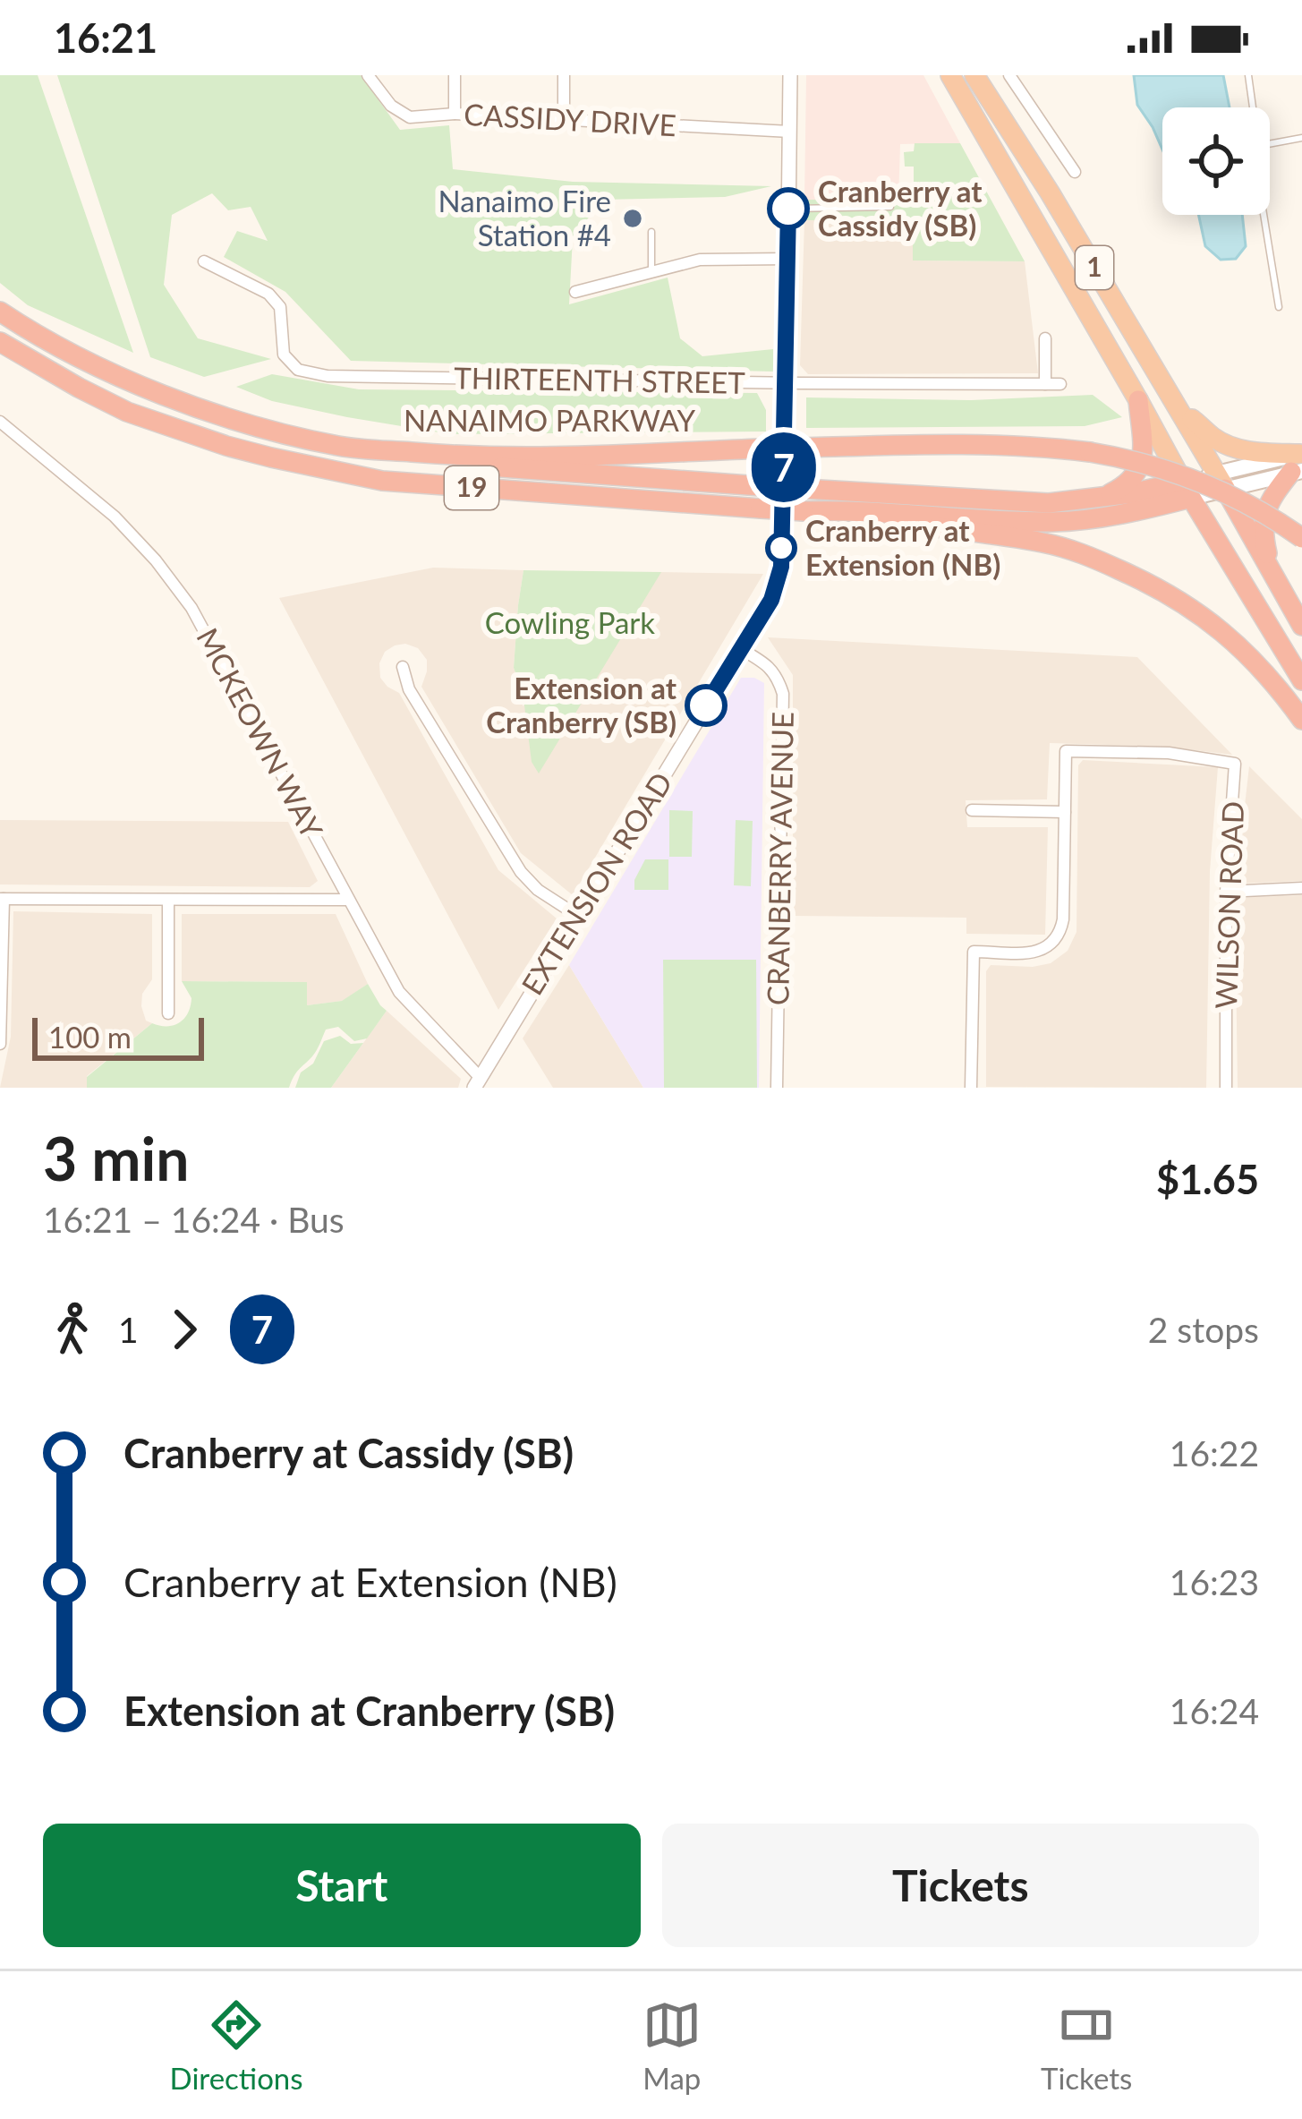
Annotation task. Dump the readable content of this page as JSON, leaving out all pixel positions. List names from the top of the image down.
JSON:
{
  "streets": {
    "highway": ["1", "NANAIMO PARKWAY", "19"],
    "street": [
      "CASSIDY DRIVE",
      "THIRTEENTH STREET",
      "MCKEOWN WAY",
      "CRANBERRY AVENUE",
      "EXTENSION ROAD",
      "WILSON ROAD"
    ]
  },
  "crossings": [
    ["THIRTEENTH STREET", "EXTENSION ROAD"],
    ["MCKEOWN WAY", "EXTENSION ROAD"],
    ["CRANBERRY AVENUE", "EXTENSION ROAD"]
  ],
  "parks": ["Cowling Park"],
  "places": [
    "Cranberry at Cassidy (SB)",
    "Nanaimo Fire Station #4",
    "Cranberry at Extension (NB)",
    "Extension at Cranberry (SB)"
  ],
  "lines": ["bus line 7"],
  "scale_bar": "100 m",
  "page": {
    "status": "16:21",
    "on_map": "7",
    "scale": "100 m",
    "heading": ["3 min", "16:21 – 16:24 · Bus", "$1.65"],
    "legs": ["1", "7", "2 stops"],
    "list": [
      {
        "name": "Cranberry at Cassidy (SB)",
        "value": "16:22"
      },
      {
        "name": "Cranberry at Extension (NB)",
        "value": "16:23"
      },
      {
        "name": "Extension at Cranberry (SB)",
        "value": "16:24"
      }
    ],
    "buttons": ["Start", "Tickets"],
    "tabs": ["Directions", "Map", "Tickets"]
  }
}
